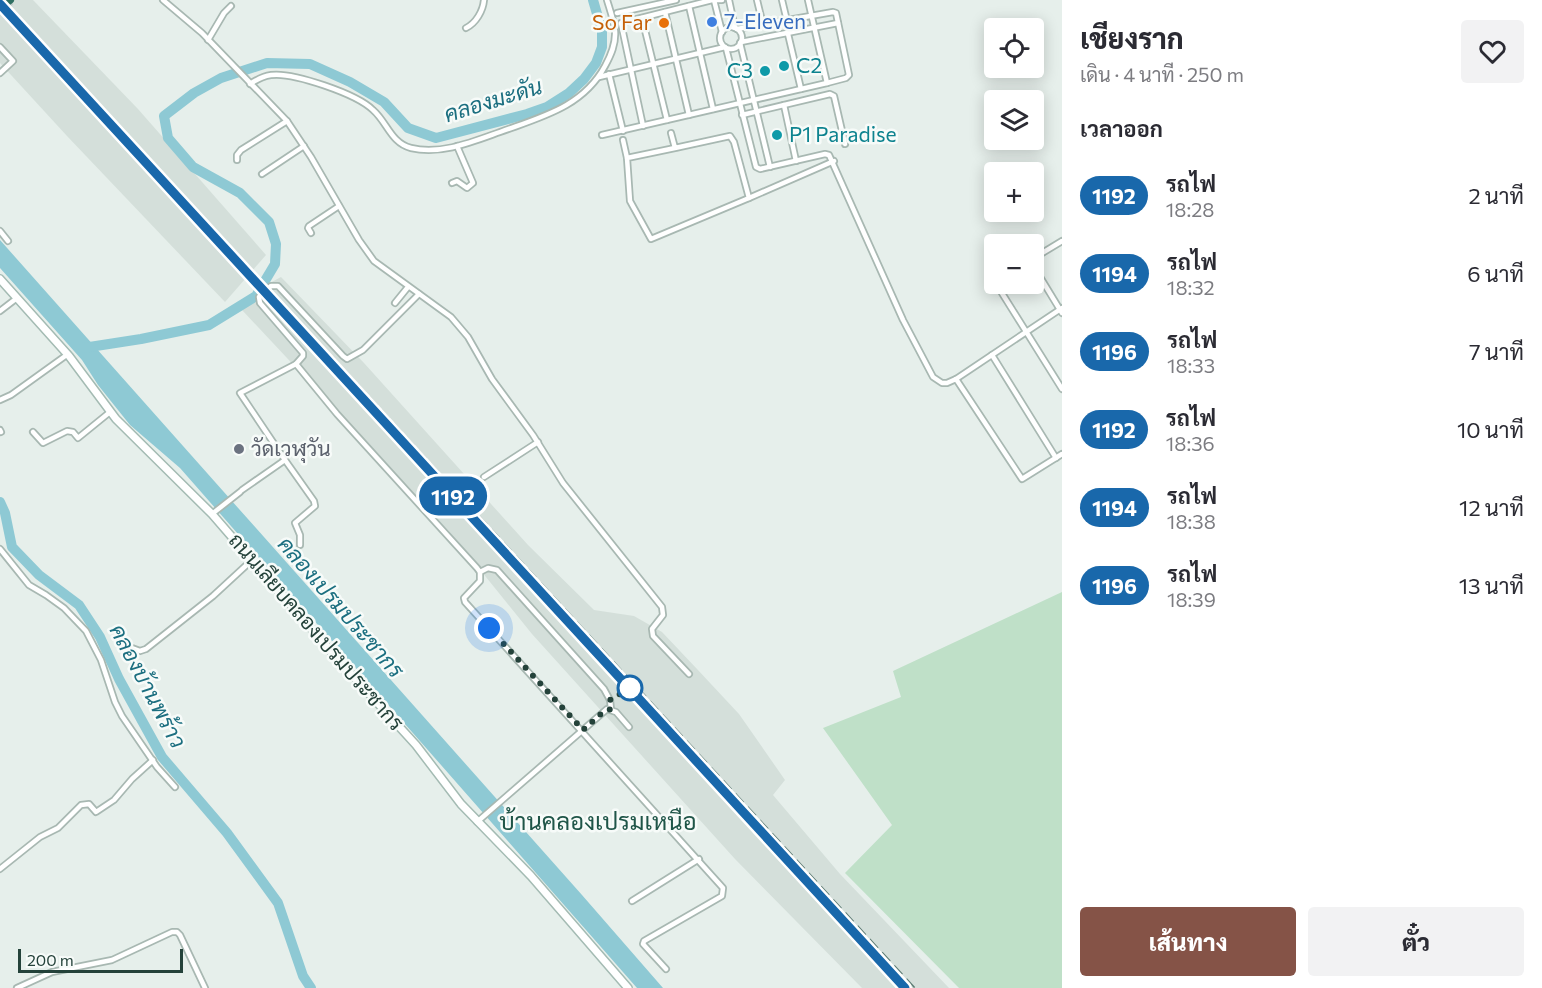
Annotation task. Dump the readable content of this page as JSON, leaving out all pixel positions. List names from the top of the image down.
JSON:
{
  "streets": {
    "street": ["ถนนเลียบคลองเปรมประชากร"]
  },
  "districts": ["บ้านคลองเปรมเหนือ"],
  "water": ["คลองมะดัน", "คลองเปรมประชากร", "คลองบ้านพร้าว"],
  "places": [
    "7-Eleven",
    "So Far",
    "C2",
    "C3",
    "P1 Paradise",
    "วัดเวฬุวัน"
  ],
  "scale_bar": "200 m",
  "page": {
    "on_map": "1192",
    "heading": [
      ["เชียงราก", "เดิน · 4 นาที · 250 m"],
      "เวลาออก"
    ],
    "map_buttons": ["+", "−"],
    "list": [
      {
        "mark": "1192",
        "name": "รถไฟ",
        "note": "18:28",
        "value": "2 นาที"
      },
      {
        "mark": "1194",
        "name": "รถไฟ",
        "note": "18:32",
        "value": "6 นาที"
      },
      {
        "mark": "1196",
        "name": "รถไฟ",
        "note": "18:33",
        "value": "7 นาที"
      },
      {
        "mark": "1192",
        "name": "รถไฟ",
        "note": "18:36",
        "value": "10 นาที"
      },
      {
        "mark": "1194",
        "name": "รถไฟ",
        "note": "18:38",
        "value": "12 นาที"
      },
      {
        "mark": "1196",
        "name": "รถไฟ",
        "note": "18:39",
        "value": "13 นาที"
      }
    ],
    "buttons": ["เส้นทาง", "ตั๋ว"],
    "scale": "200 m"
  }
}
